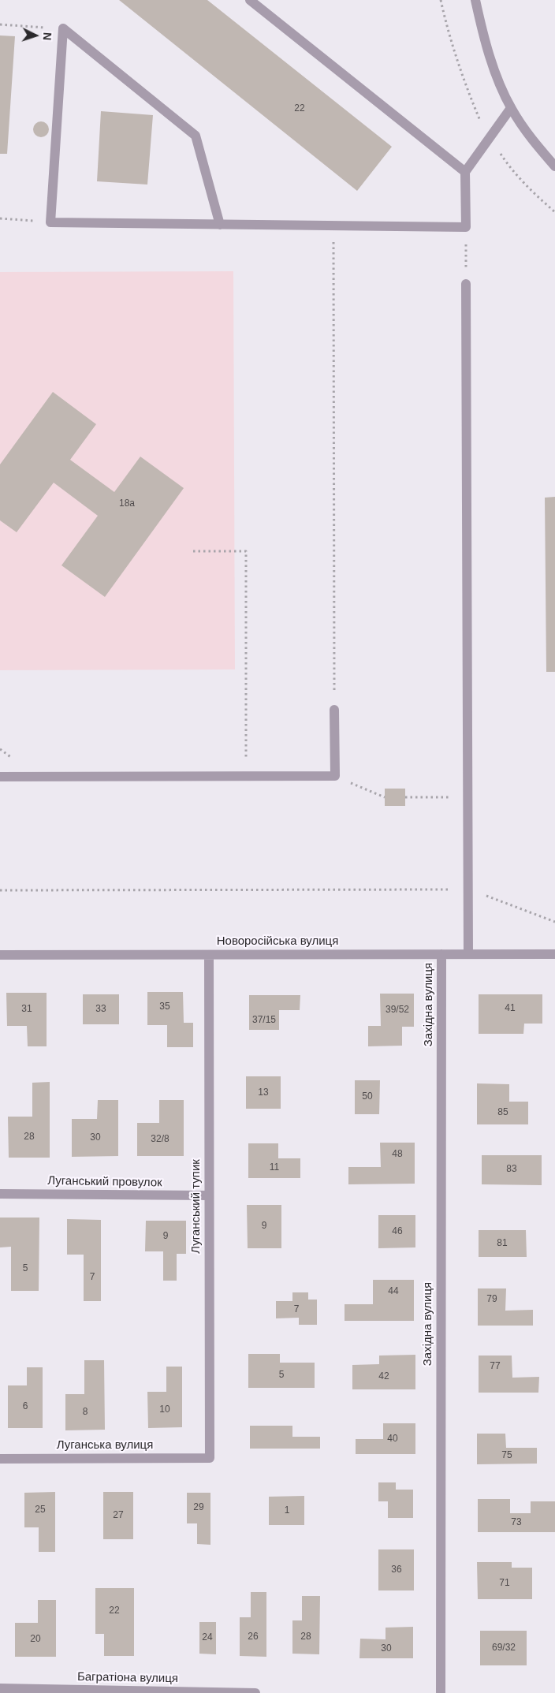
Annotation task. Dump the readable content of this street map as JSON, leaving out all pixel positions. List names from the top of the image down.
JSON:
{
  "streets": {
    "street": [
      "Новоросійська вулиця",
      "Західна вулиця",
      "Луганський провулок",
      "Луганський тупик",
      "Луганська вулиця",
      "Багратіона вулиця"
    ]
  },
  "crossings": [
    ["Новоросійська вулиця", "Західна вулиця"],
    ["Новоросійська вулиця", "Луганський тупик"],
    ["Луганський провулок", "Луганський тупик"],
    ["Луганський тупик", "Луганська вулиця"]
  ],
  "house_numbers": [
    "22",
    "18а",
    "35",
    "41",
    "31",
    "33",
    "39/52",
    "37/15",
    "13",
    "50",
    "85",
    "28",
    "30",
    "32/8",
    "48",
    "11",
    "83",
    "9",
    "46",
    "9",
    "81",
    "5",
    "7",
    "44",
    "79",
    "7",
    "77",
    "5",
    "42",
    "6",
    "10",
    "8",
    "40",
    "75",
    "29",
    "25",
    "1",
    "27",
    "73",
    "36",
    "71",
    "22",
    "26",
    "28",
    "24",
    "20",
    "69/32",
    "30"
  ],
  "north": "right"
}
